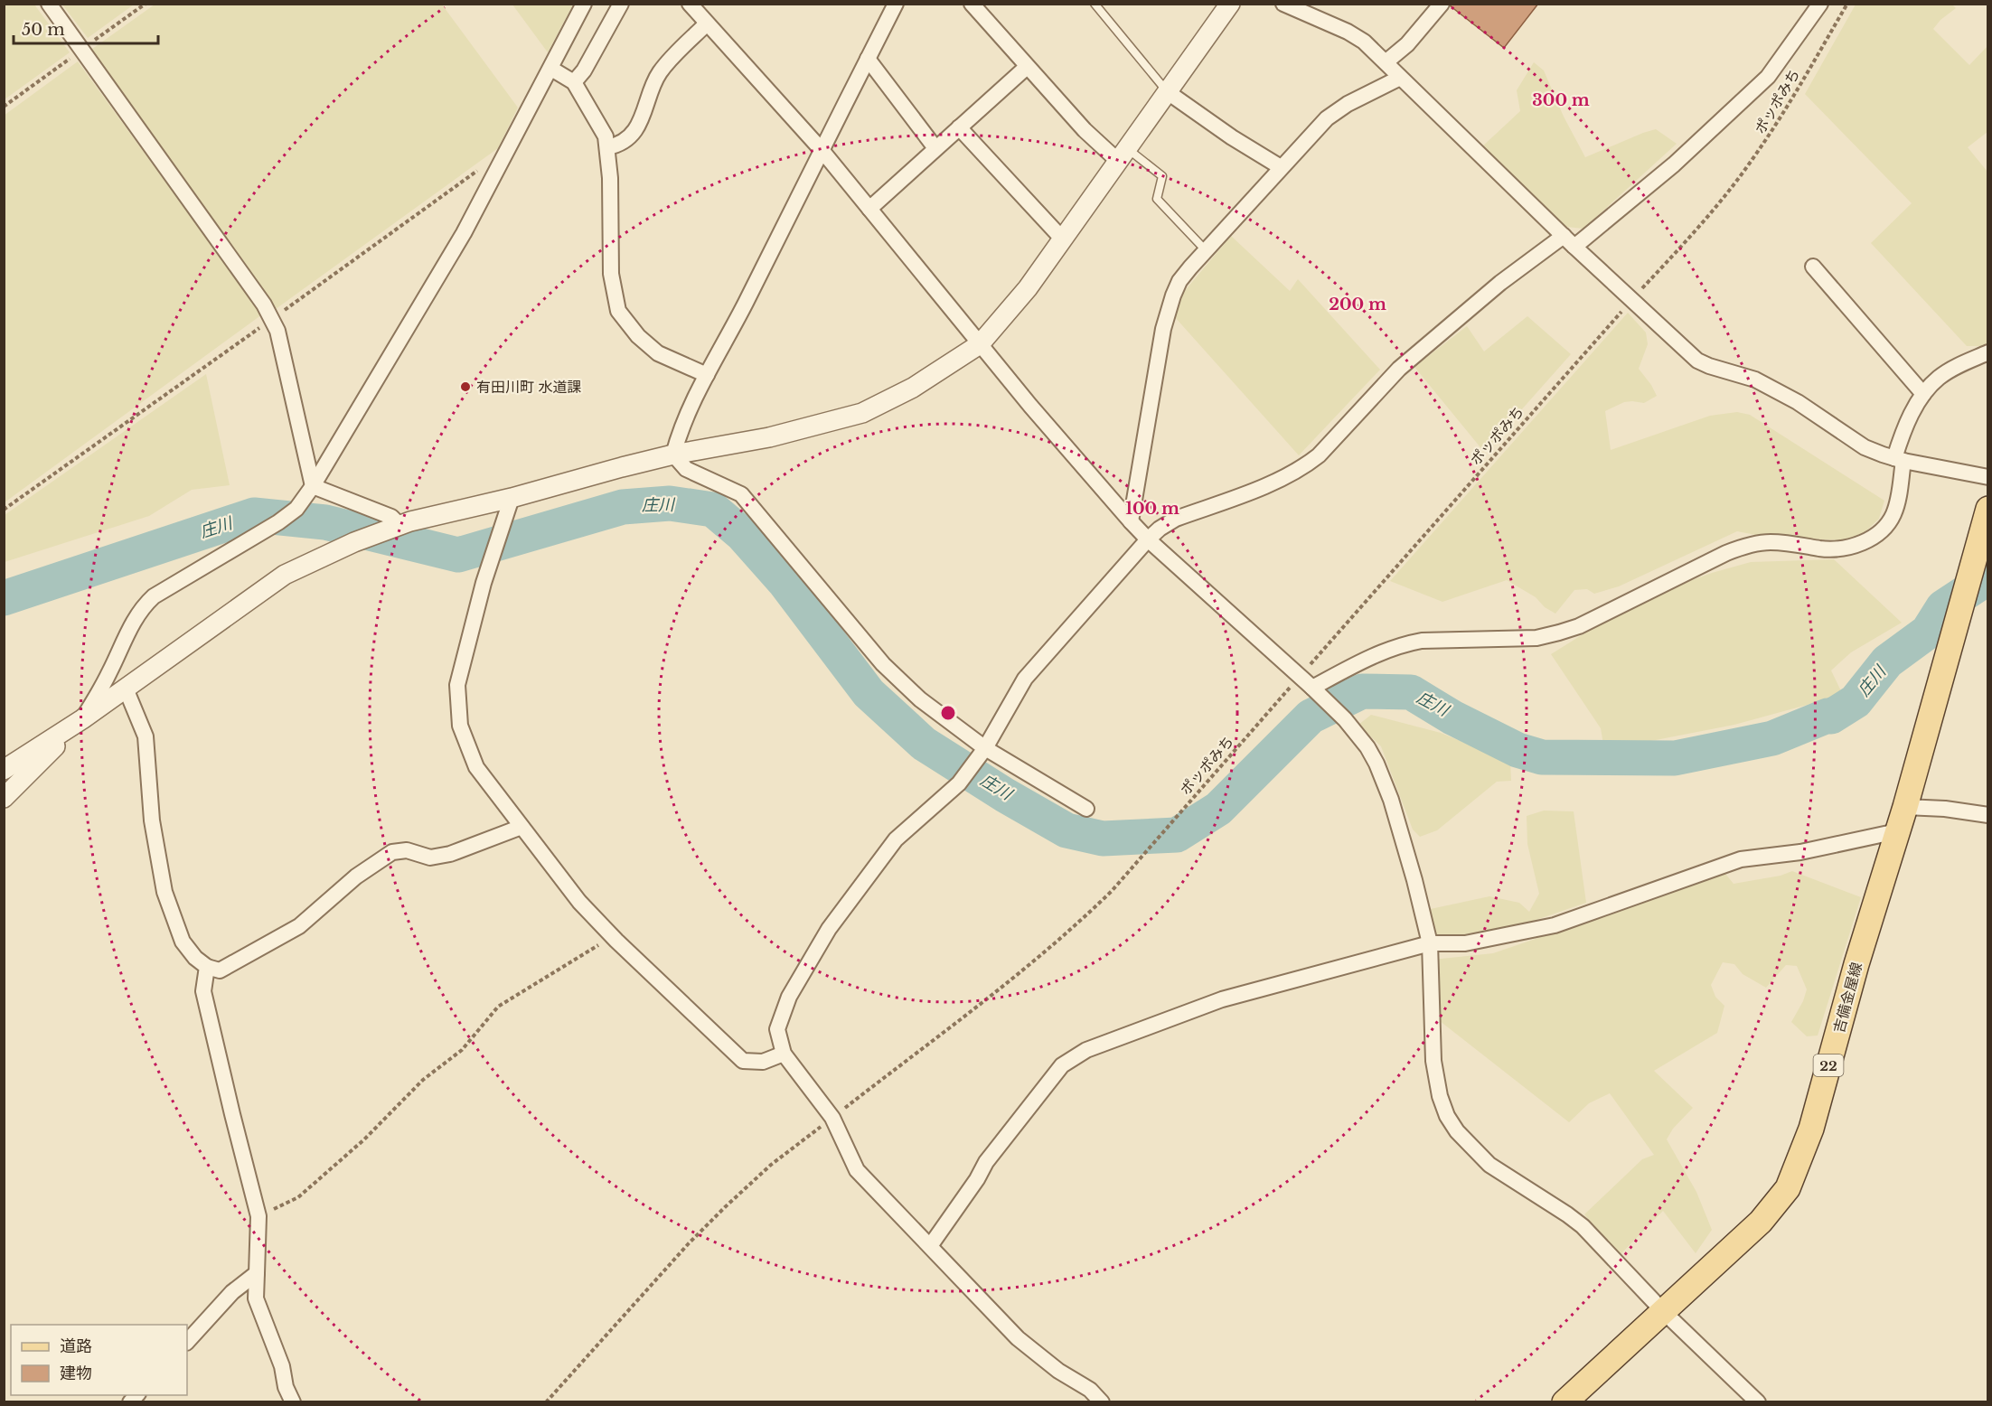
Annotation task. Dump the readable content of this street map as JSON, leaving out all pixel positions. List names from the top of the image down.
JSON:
{
  "streets": {
    "main road": ["吉備金屋線", "22"],
    "path": ["ポッポみち"]
  },
  "water": ["庄川"],
  "places": ["有田川町 水道課"],
  "legend": ["道路", "建物"],
  "scale_bar": "50 m",
  "rings": ["300 m", "200 m", "100 m"]
}
